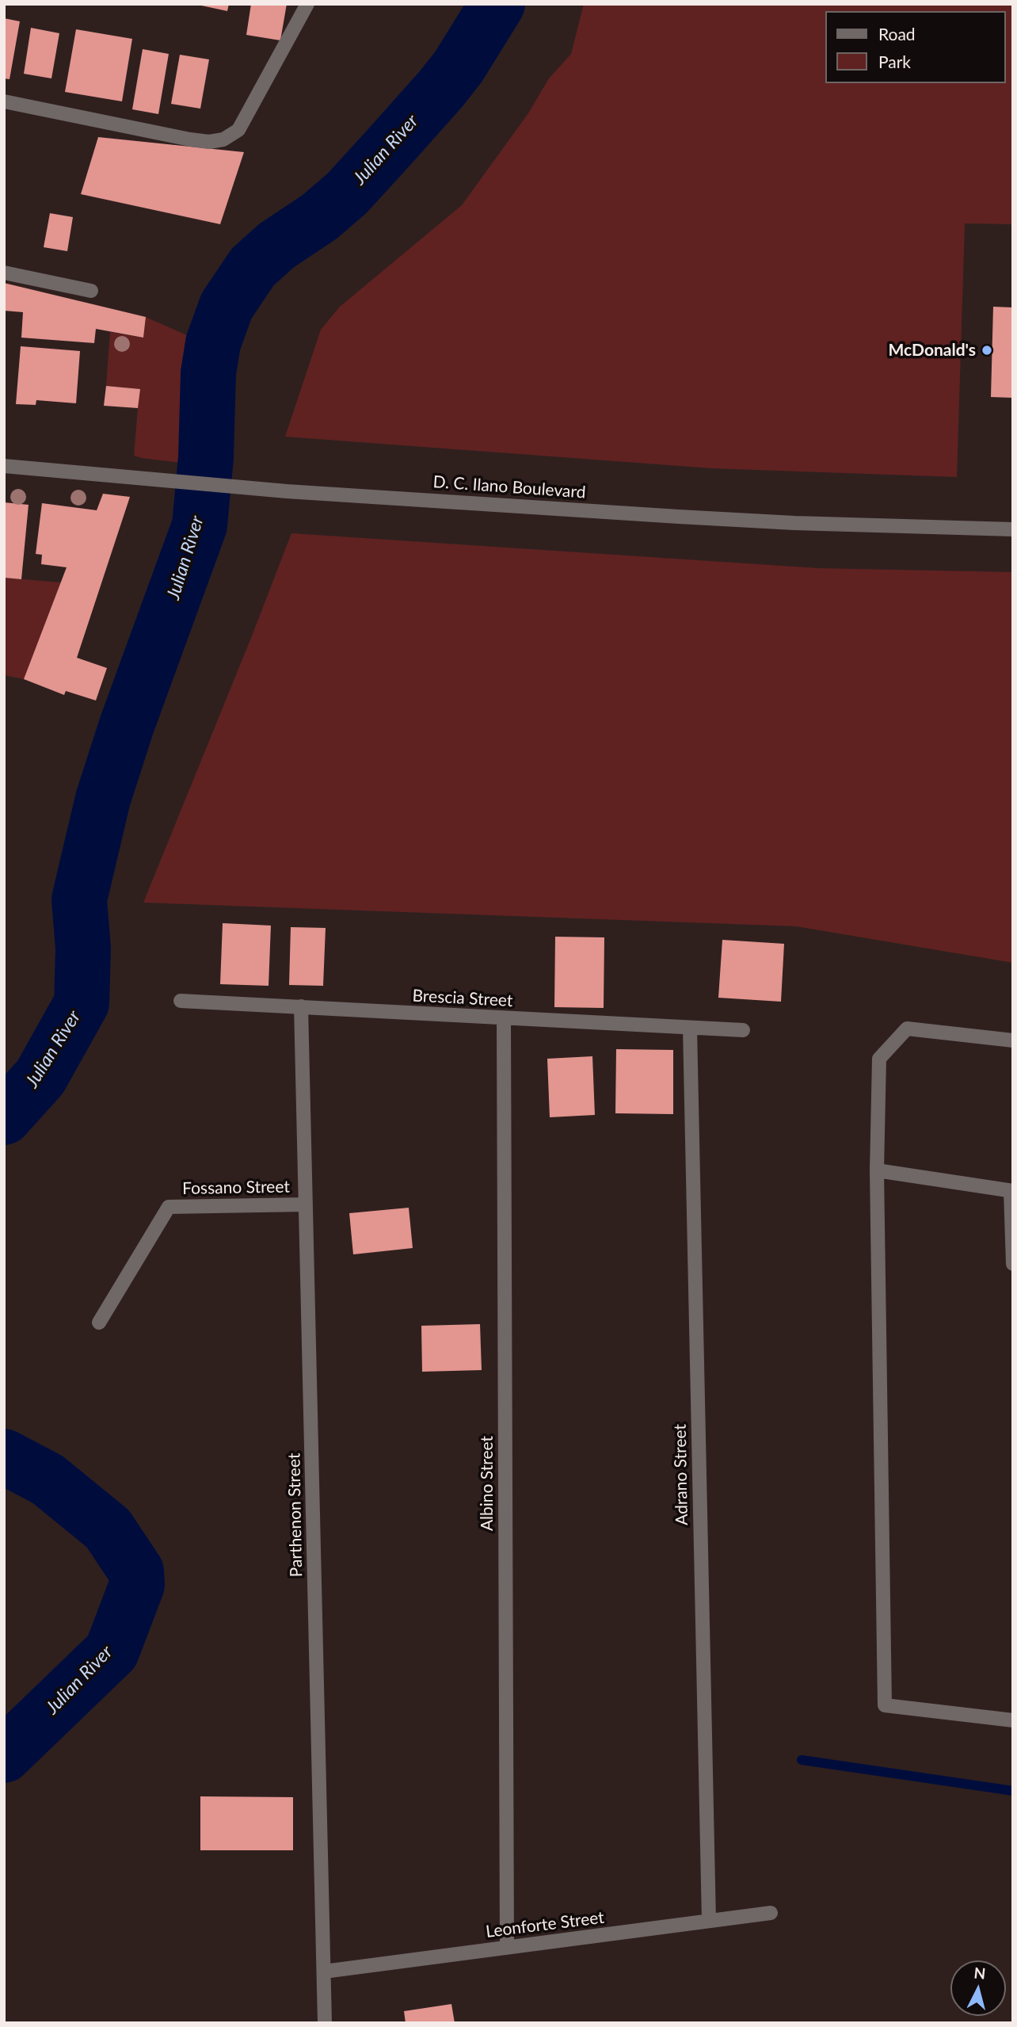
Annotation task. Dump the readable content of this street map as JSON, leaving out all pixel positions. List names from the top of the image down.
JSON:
{
  "streets": {
    "street": [
      "D. C. Ilano Boulevard",
      "Brescia Street",
      "Fossano Street",
      "Adrano Street",
      "Albino Street",
      "Parthenon Street",
      "Leonforte Street"
    ]
  },
  "crossings": [
    ["Brescia Street", "Adrano Street"],
    ["Brescia Street", "Albino Street"],
    ["Brescia Street", "Parthenon Street"],
    ["Fossano Street", "Parthenon Street"],
    ["Adrano Street", "Leonforte Street"],
    ["Albino Street", "Leonforte Street"],
    ["Parthenon Street", "Leonforte Street"]
  ],
  "water": ["Julian River"],
  "places": ["McDonald's"],
  "legend": ["Road", "Park"],
  "north": "top"
}
